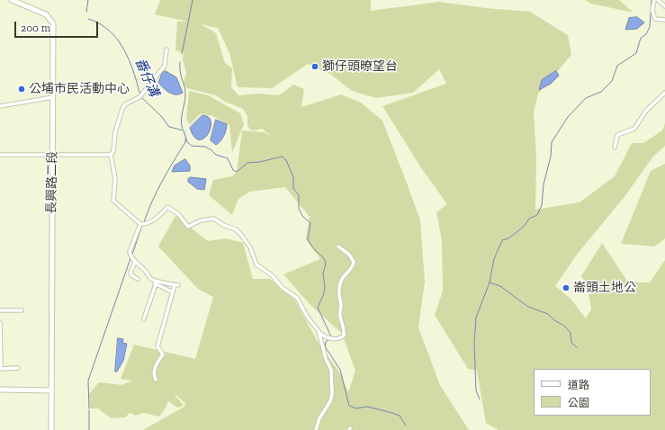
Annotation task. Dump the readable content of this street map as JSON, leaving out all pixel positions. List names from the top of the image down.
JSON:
{
  "streets": {
    "street": ["長興路二段"]
  },
  "water": ["番仔溝"],
  "places": ["獅仔頭暸望台", "公埔市民活動中心", "崙頭土地公"],
  "legend": ["道路", "公園"],
  "scale_bar": "200 m"
}
